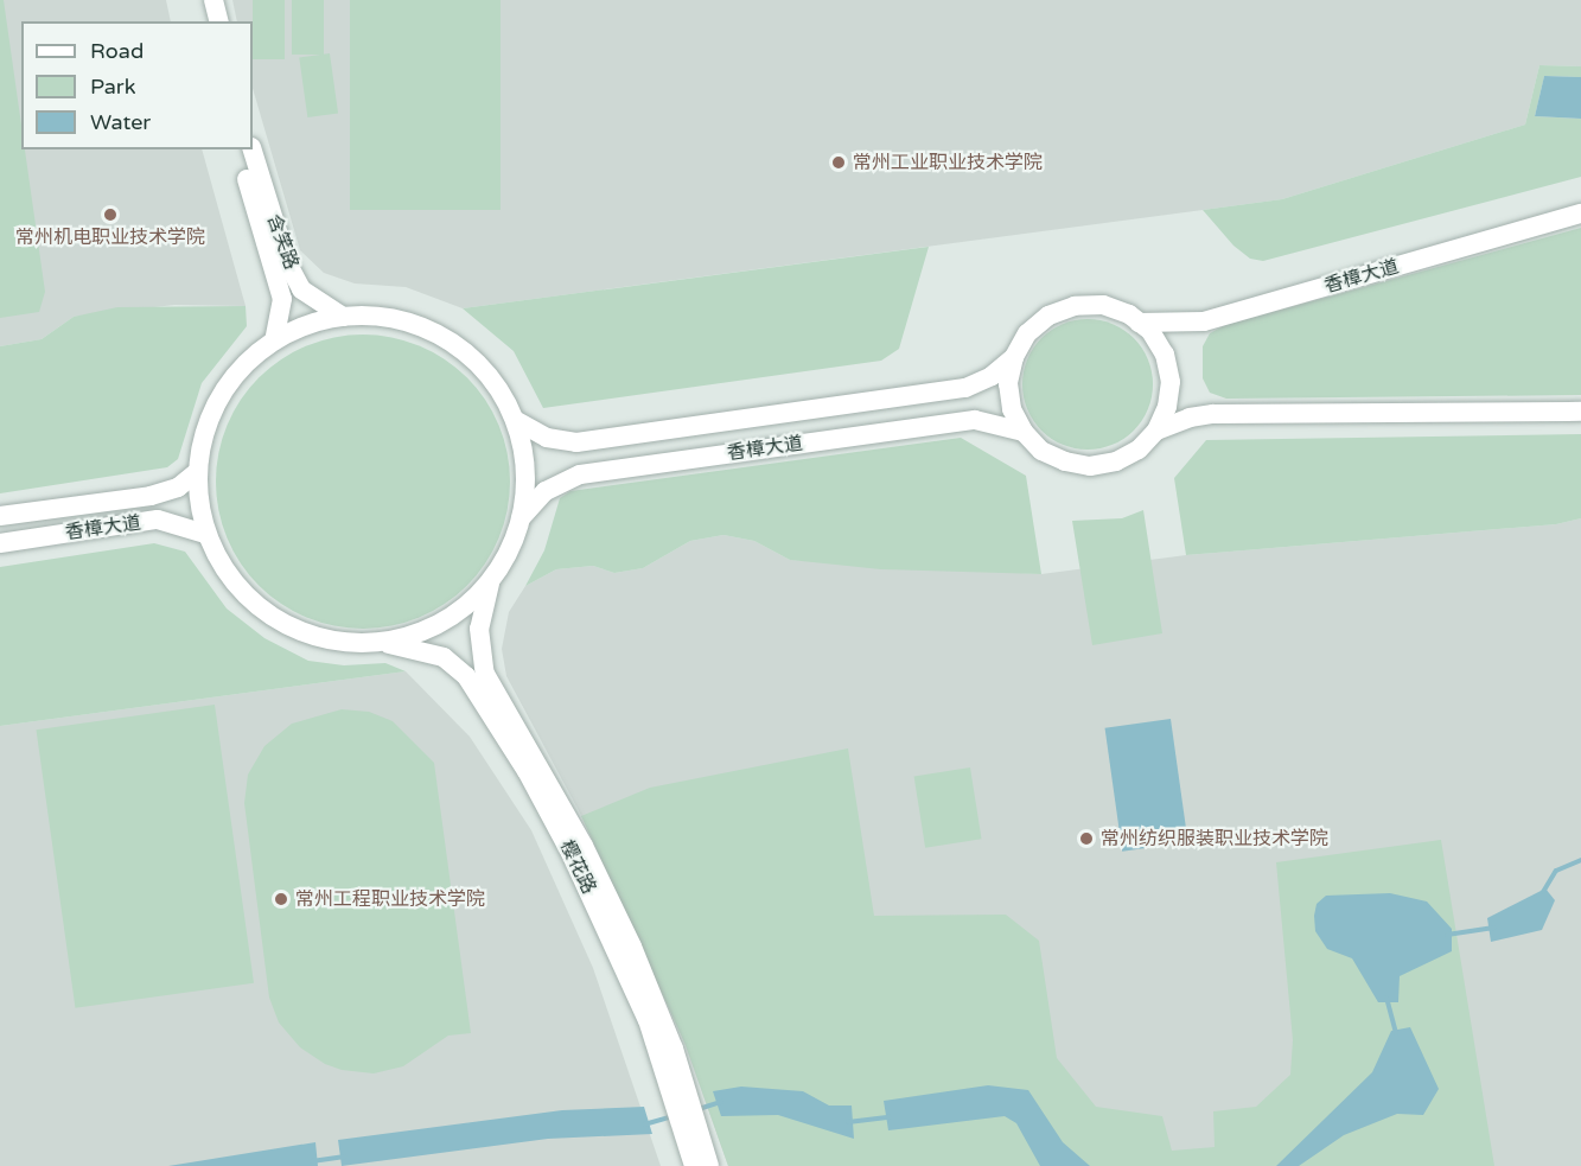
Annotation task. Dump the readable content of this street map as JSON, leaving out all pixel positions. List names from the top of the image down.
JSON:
{
  "streets": {
    "street": ["含笑路", "香樟大道", "樱花路"]
  },
  "places": [
    "常州工业职业技术学院",
    "常州机电职业技术学院",
    "常州纺织服装职业技术学院",
    "常州工程职业技术学院"
  ],
  "legend": ["Road", "Park", "Water"]
}
